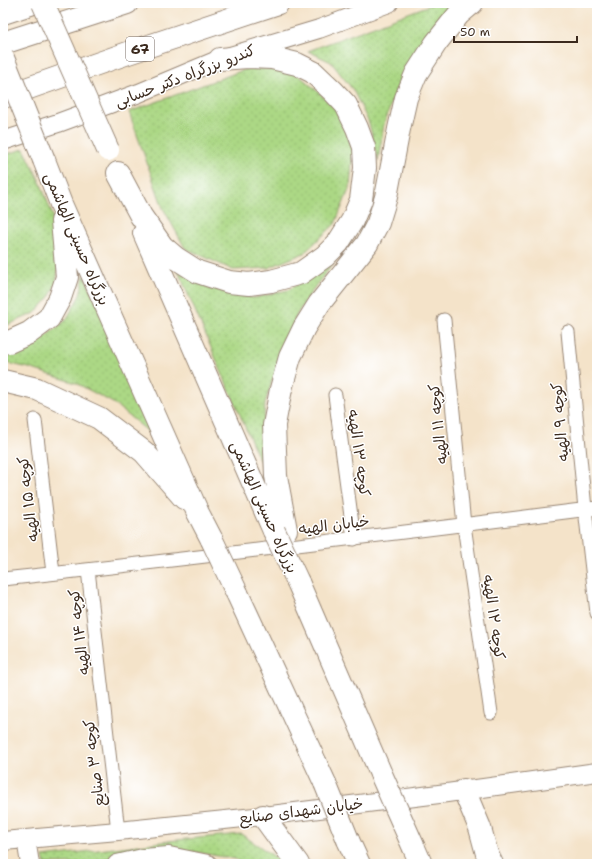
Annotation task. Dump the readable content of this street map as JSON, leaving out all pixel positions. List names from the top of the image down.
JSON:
{
  "streets": {
    "highway": ["67", "بزرگراه حسینی الهاشمی"],
    "street": [
      "کندرو بزرگراه دکتر حسابی",
      "کوچه ۹ الهیه",
      "کوچه ۱۱ الهیه",
      "کوچه ۱۳ الهیه",
      "کوچه ۱۵ الهیه",
      "خیابان الهیه",
      "کوچه ۱۲ الهیه",
      "کوچه ۱۴ الهیه",
      "کوچه ۳ صنایع",
      "خیابان شهدای صنایع"
    ]
  },
  "crossings": [
    ["کوچه ۹ الهیه", "خیابان الهیه"],
    ["کوچه ۱۱ الهیه", "خیابان الهیه"],
    ["کوچه ۱۱ الهیه", "کوچه ۱۲ الهیه"],
    ["کوچه ۱۳ الهیه", "خیابان الهیه"],
    ["کوچه ۱۵ الهیه", "خیابان الهیه"],
    ["خیابان الهیه", "کوچه ۱۲ الهیه"],
    ["خیابان الهیه", "کوچه ۱۴ الهیه"],
    ["کوچه ۱۴ الهیه", "کوچه ۳ صنایع"],
    ["کوچه ۳ صنایع", "خیابان شهدای صنایع"]
  ],
  "scale_bar": "50 m"
}
